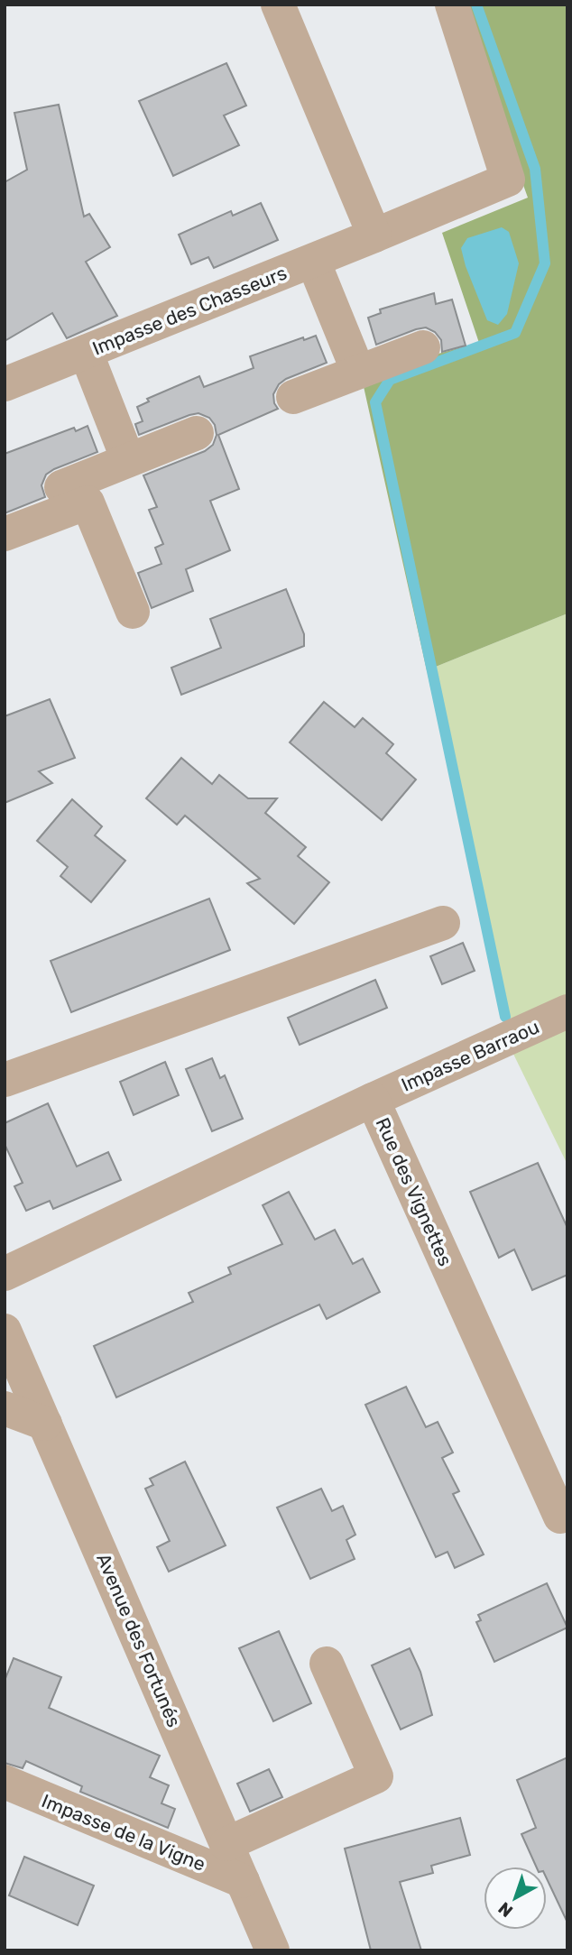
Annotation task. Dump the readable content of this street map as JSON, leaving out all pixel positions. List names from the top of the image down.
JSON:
{
  "streets": {
    "street": [
      "Impasse des Chasseurs",
      "Impasse Barraou",
      "Rue des Vignettes",
      "Avenue des Fortunés",
      "Impasse de la Vigne"
    ]
  },
  "crossings": [
    ["Impasse Barraou", "Rue des Vignettes"],
    ["Avenue des Fortunés", "Impasse de la Vigne"]
  ],
  "north": "bottom left"
}
